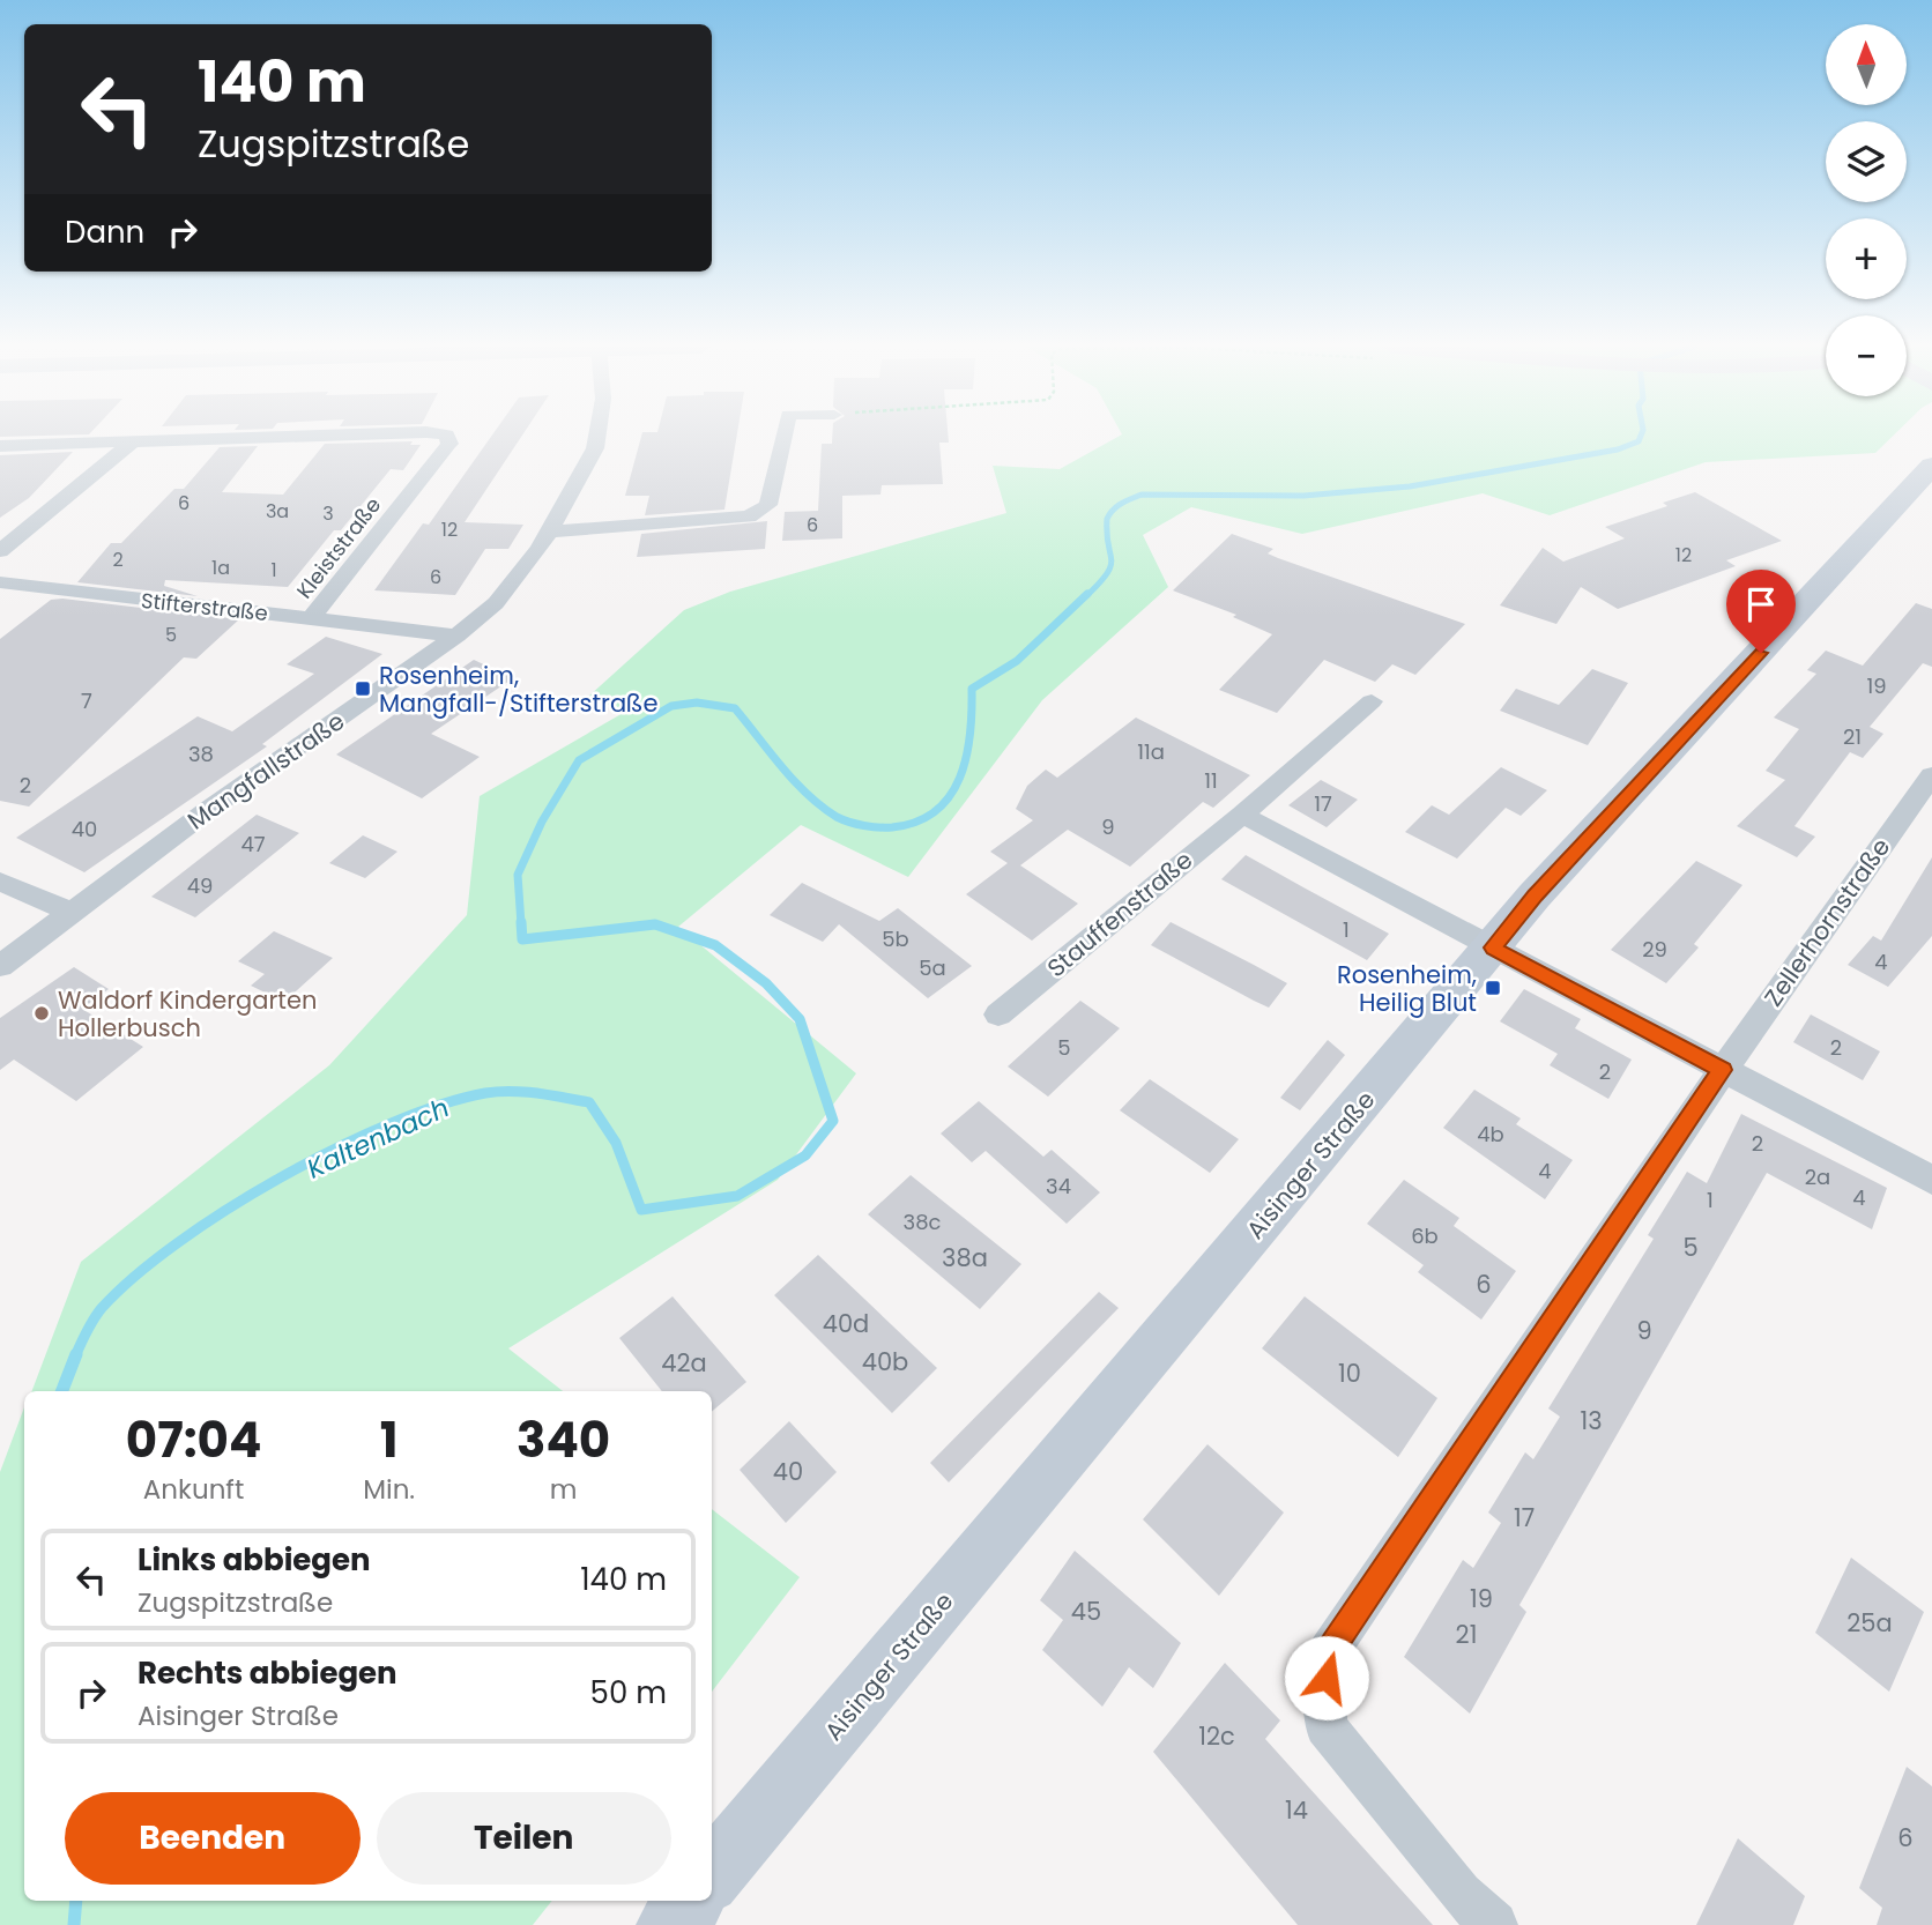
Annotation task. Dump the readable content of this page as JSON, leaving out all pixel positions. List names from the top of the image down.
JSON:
{
  "streets": {
    "main road": ["Aisinger Straße"],
    "street": [
      "Kleiststraße",
      "Stifterstraße",
      "Mangfallstraße",
      "Stauffenstraße",
      "Zellerhornstraße"
    ]
  },
  "crossings": [
    ["Kleiststraße", "Stifterstraße"],
    ["Stifterstraße", "Mangfallstraße"]
  ],
  "water": ["Kaltenbach"],
  "places": {
    "transit": ["Rosenheim, Mangfall-/Stifterstraße", "Rosenheim, Heilig Blut"],
    "other": ["Waldorf Kindergarten Hollerbusch"]
  },
  "house_numbers": [
    "6",
    "3a",
    "3",
    "6",
    "12",
    "12",
    "2",
    "1a",
    "1",
    "6",
    "5",
    "19",
    "7",
    "21",
    "11a",
    "38",
    "11",
    "2",
    "17",
    "9",
    "40",
    "47",
    "49",
    "1",
    "5b",
    "29",
    "4",
    "5a",
    "5",
    "2",
    "2",
    "4b",
    "2",
    "4",
    "2a",
    "34",
    "4",
    "1",
    "38c",
    "6b",
    "5",
    "38a",
    "6",
    "40d",
    "9",
    "40b",
    "42a",
    "10",
    "13",
    "40",
    "17",
    "19",
    "45",
    "25a",
    "21",
    "12c",
    "14",
    "6"
  ],
  "north": "top",
  "page": {
    "map_buttons": ["+", "−"],
    "turn": ["140 m", "Zugspitzstraße"],
    "then": "Dann",
    "eta": [
      "07:04",
      "Ankunft",
      "1",
      "Min.",
      "340",
      "m"
    ],
    "list": [
      {
        "name": "Links abbiegen",
        "note": "Zugspitzstraße",
        "value": "140 m"
      },
      {
        "name": "Rechts abbiegen",
        "note": "Aisinger Straße",
        "value": "50 m"
      }
    ],
    "buttons": ["Beenden", "Teilen"]
  }
}
